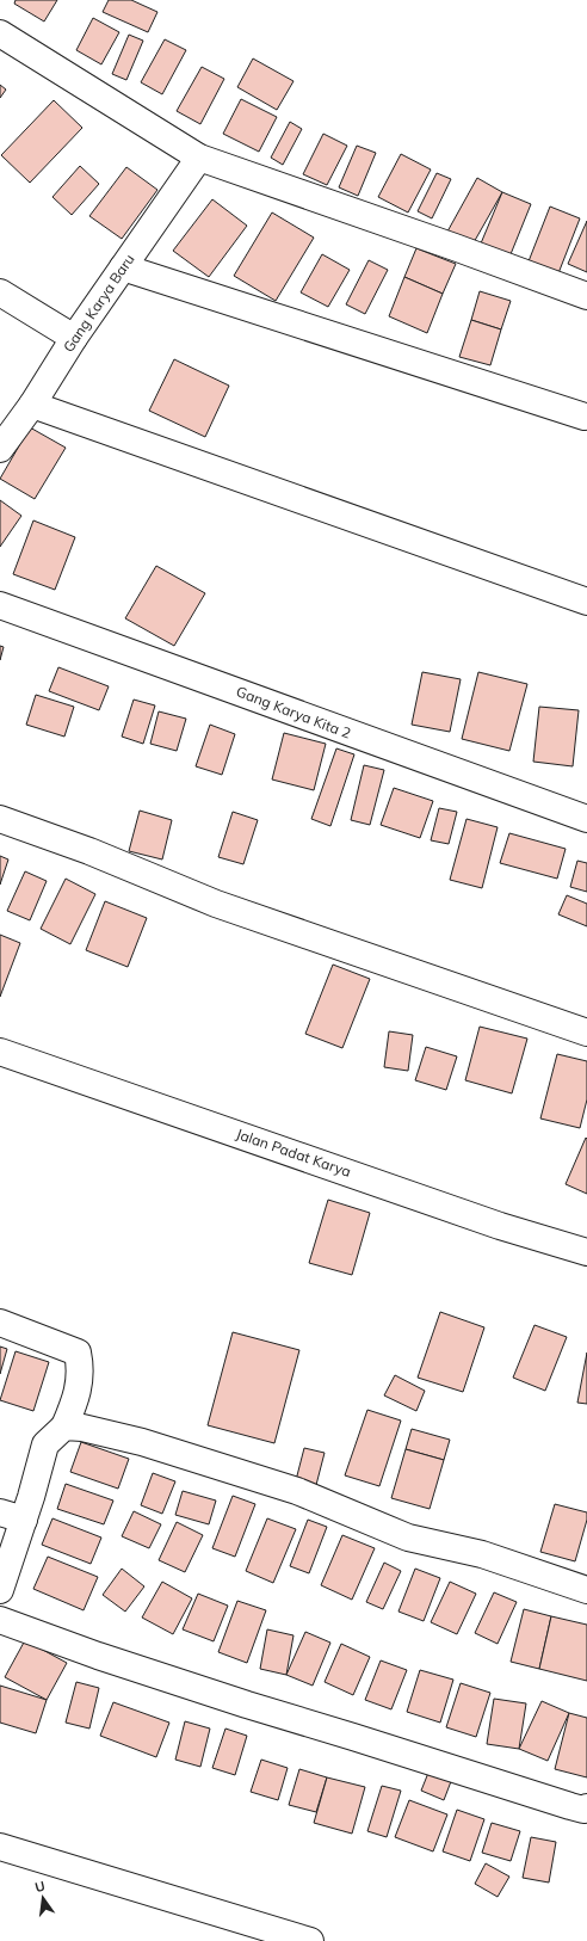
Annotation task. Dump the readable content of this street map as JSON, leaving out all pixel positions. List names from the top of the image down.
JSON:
{
  "streets": {
    "street": ["Gang Karya Baru", "Gang Karya Kita 2", "Jalan Padat Karya"]
  },
  "north": "top"
}
